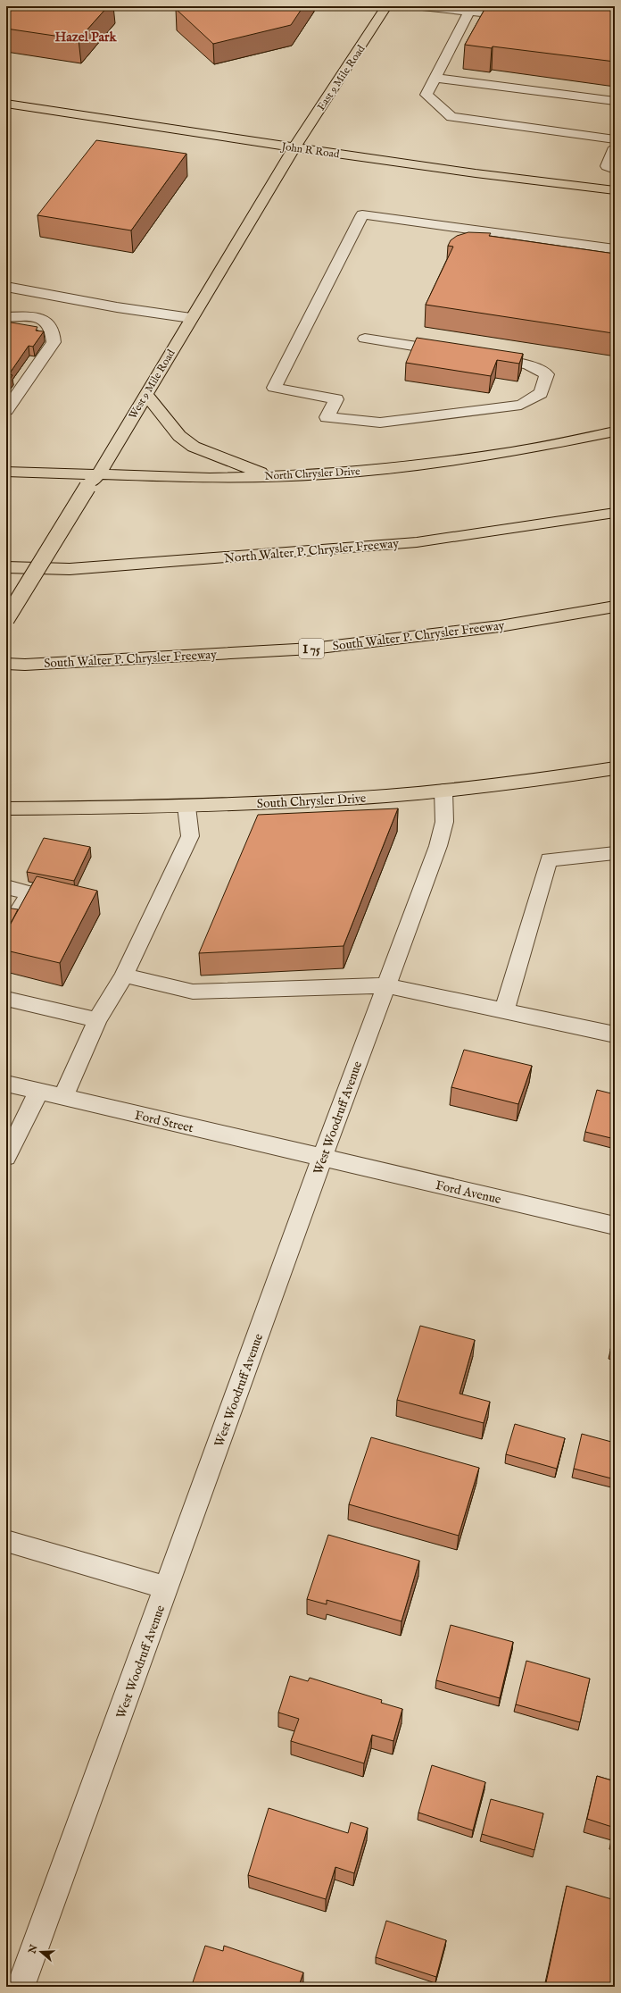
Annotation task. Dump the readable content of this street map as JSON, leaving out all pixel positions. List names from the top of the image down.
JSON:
{
  "streets": {
    "main road": [
      "East 9 Mile Road",
      "John R Road",
      "West 9 Mile Road",
      "North Chrysler Drive",
      "North Walter P. Chrysler Freeway",
      "South Walter P. Chrysler Freeway",
      "I 75",
      "South Chrysler Drive"
    ],
    "street": ["West Woodruff Avenue", "Ford Street", "Ford Avenue"]
  },
  "crossings": [
    ["East 9 Mile Road", "John R Road"],
    ["East 9 Mile Road", "West 9 Mile Road"],
    ["John R Road", "West 9 Mile Road"],
    ["West 9 Mile Road", "North Chrysler Drive"],
    ["South Chrysler Drive", "West Woodruff Avenue"],
    ["West Woodruff Avenue", "Ford Street"],
    ["West Woodruff Avenue", "Ford Avenue"],
    ["Ford Street", "Ford Avenue"]
  ],
  "districts": ["Hazel Park"],
  "north": "left"
}
